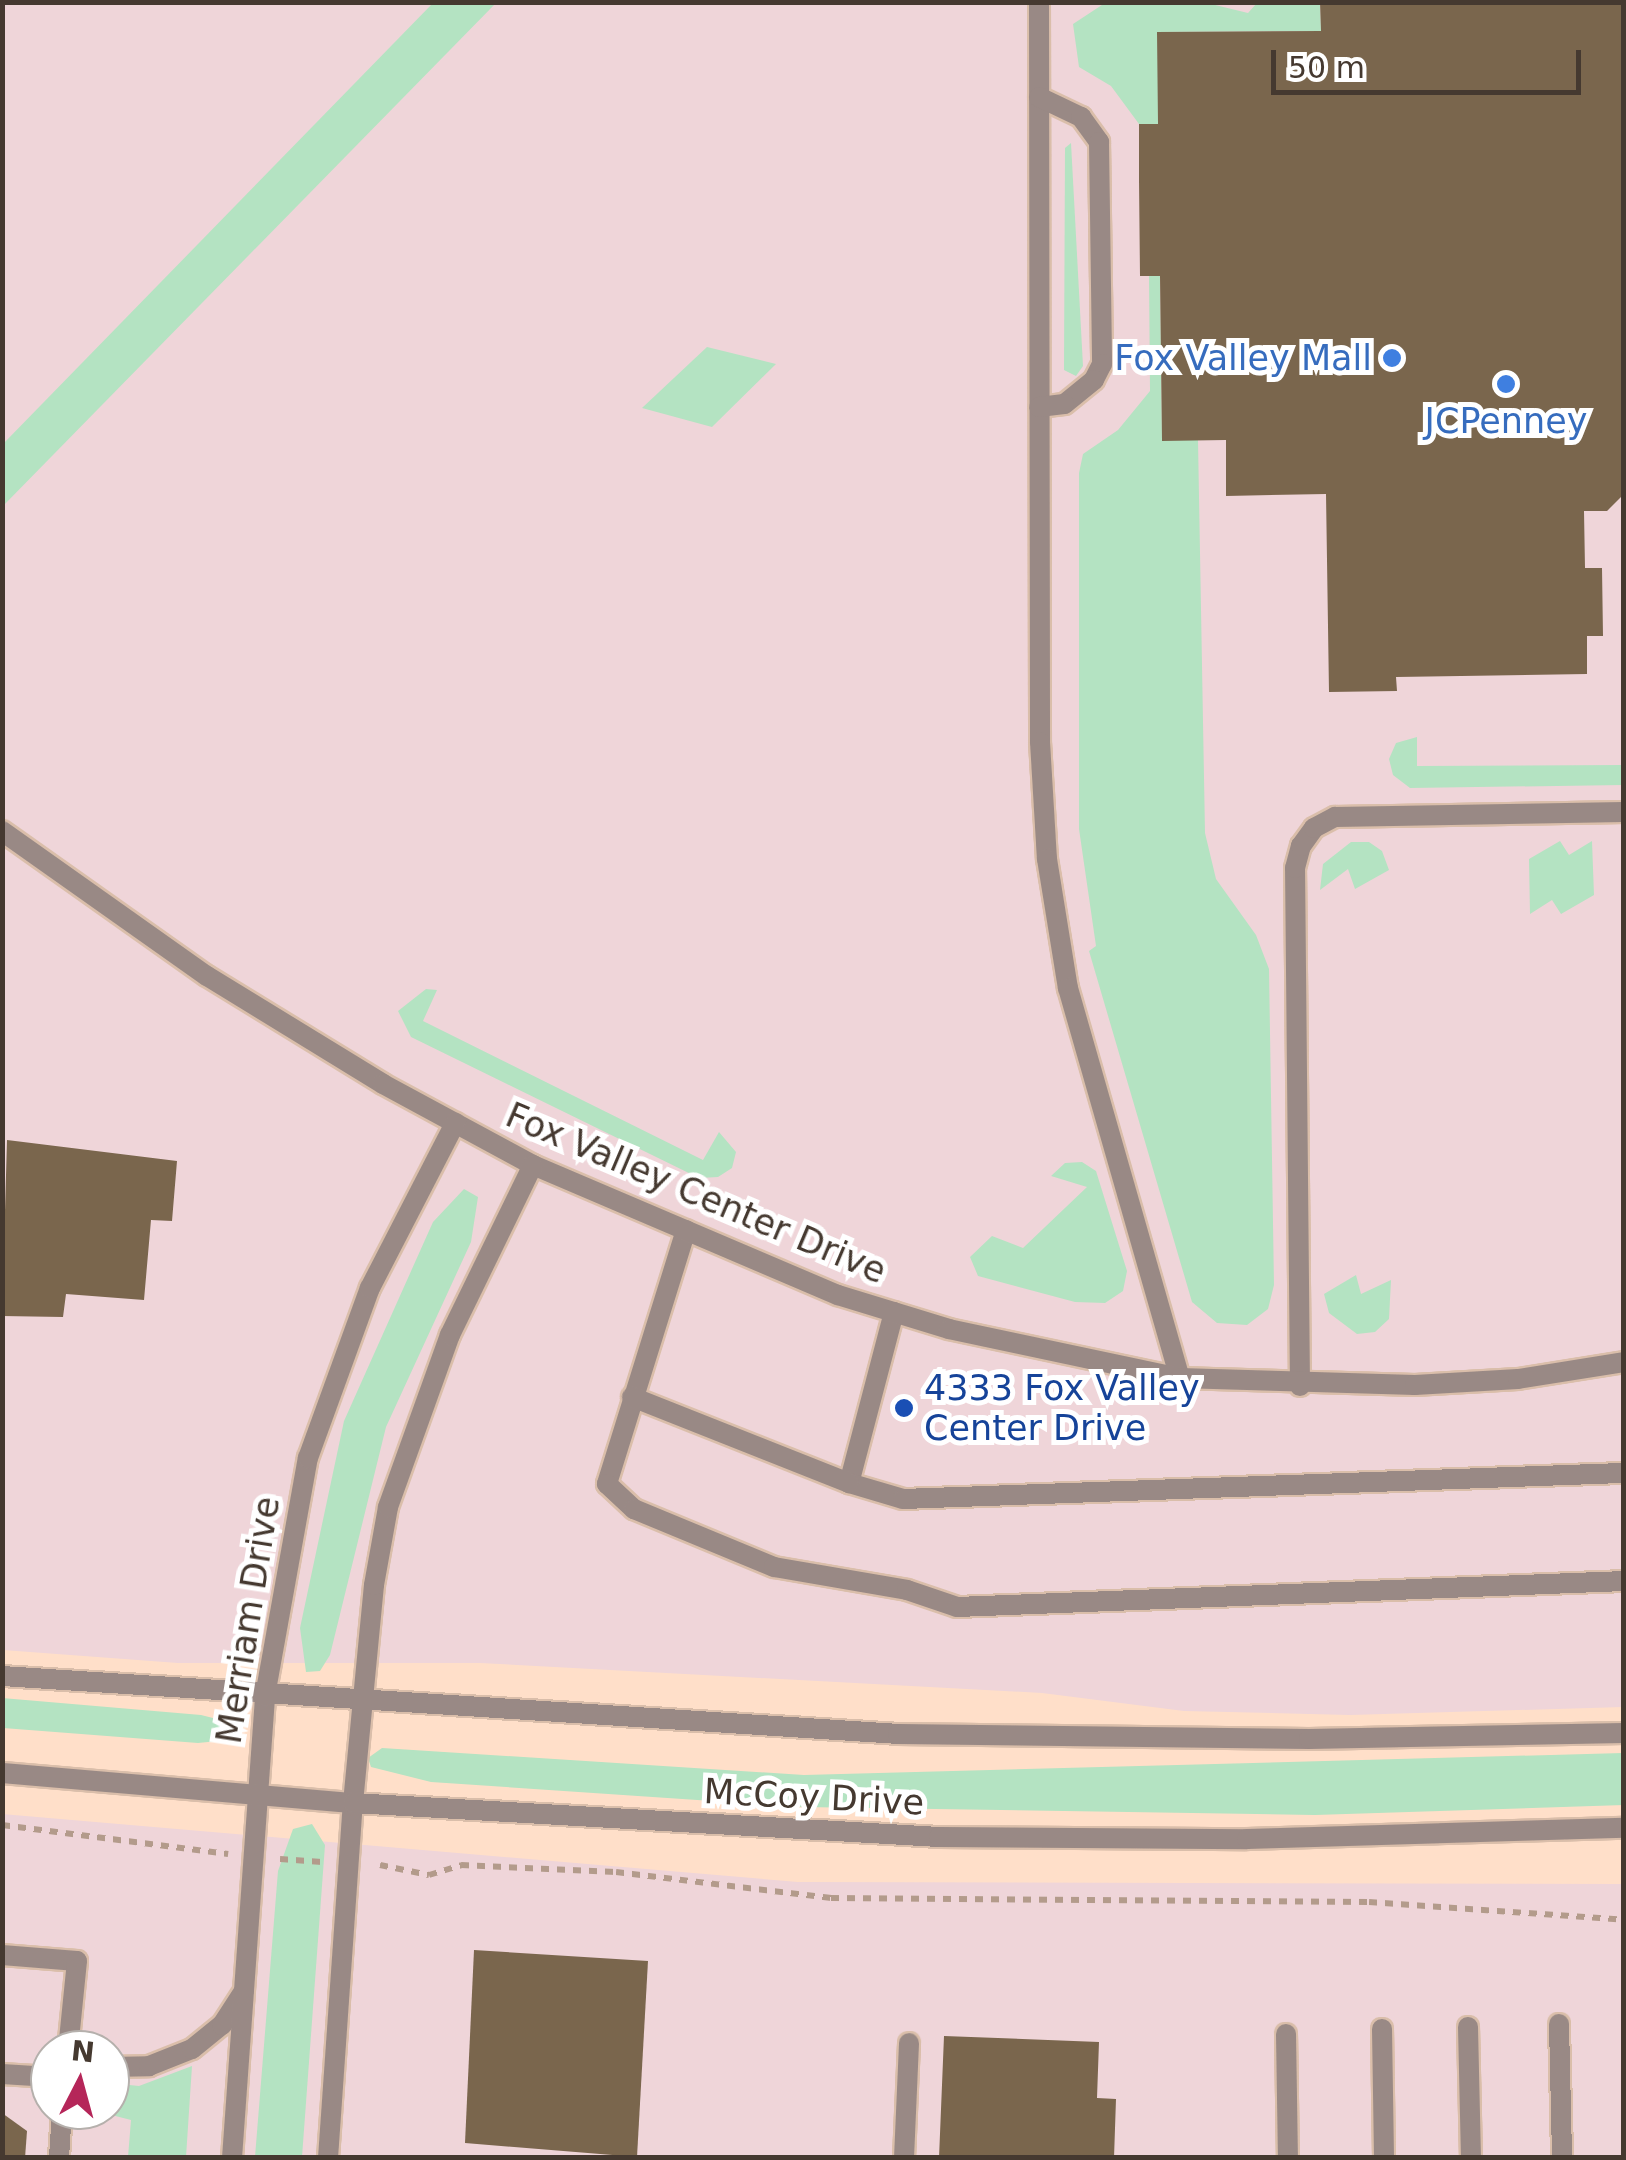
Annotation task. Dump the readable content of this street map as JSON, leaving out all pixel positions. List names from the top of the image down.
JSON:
{
  "streets": {
    "street": ["Fox Valley Center Drive", "Merriam Drive", "McCoy Drive"]
  },
  "crossings": [
    ["Fox Valley Center Drive", "Merriam Drive"],
    ["Merriam Drive", "McCoy Drive"]
  ],
  "places": ["Fox Valley Mall", "JCPenney", "4333 Fox Valley Center Drive"],
  "scale_bar": "50 m",
  "north": "top"
}
